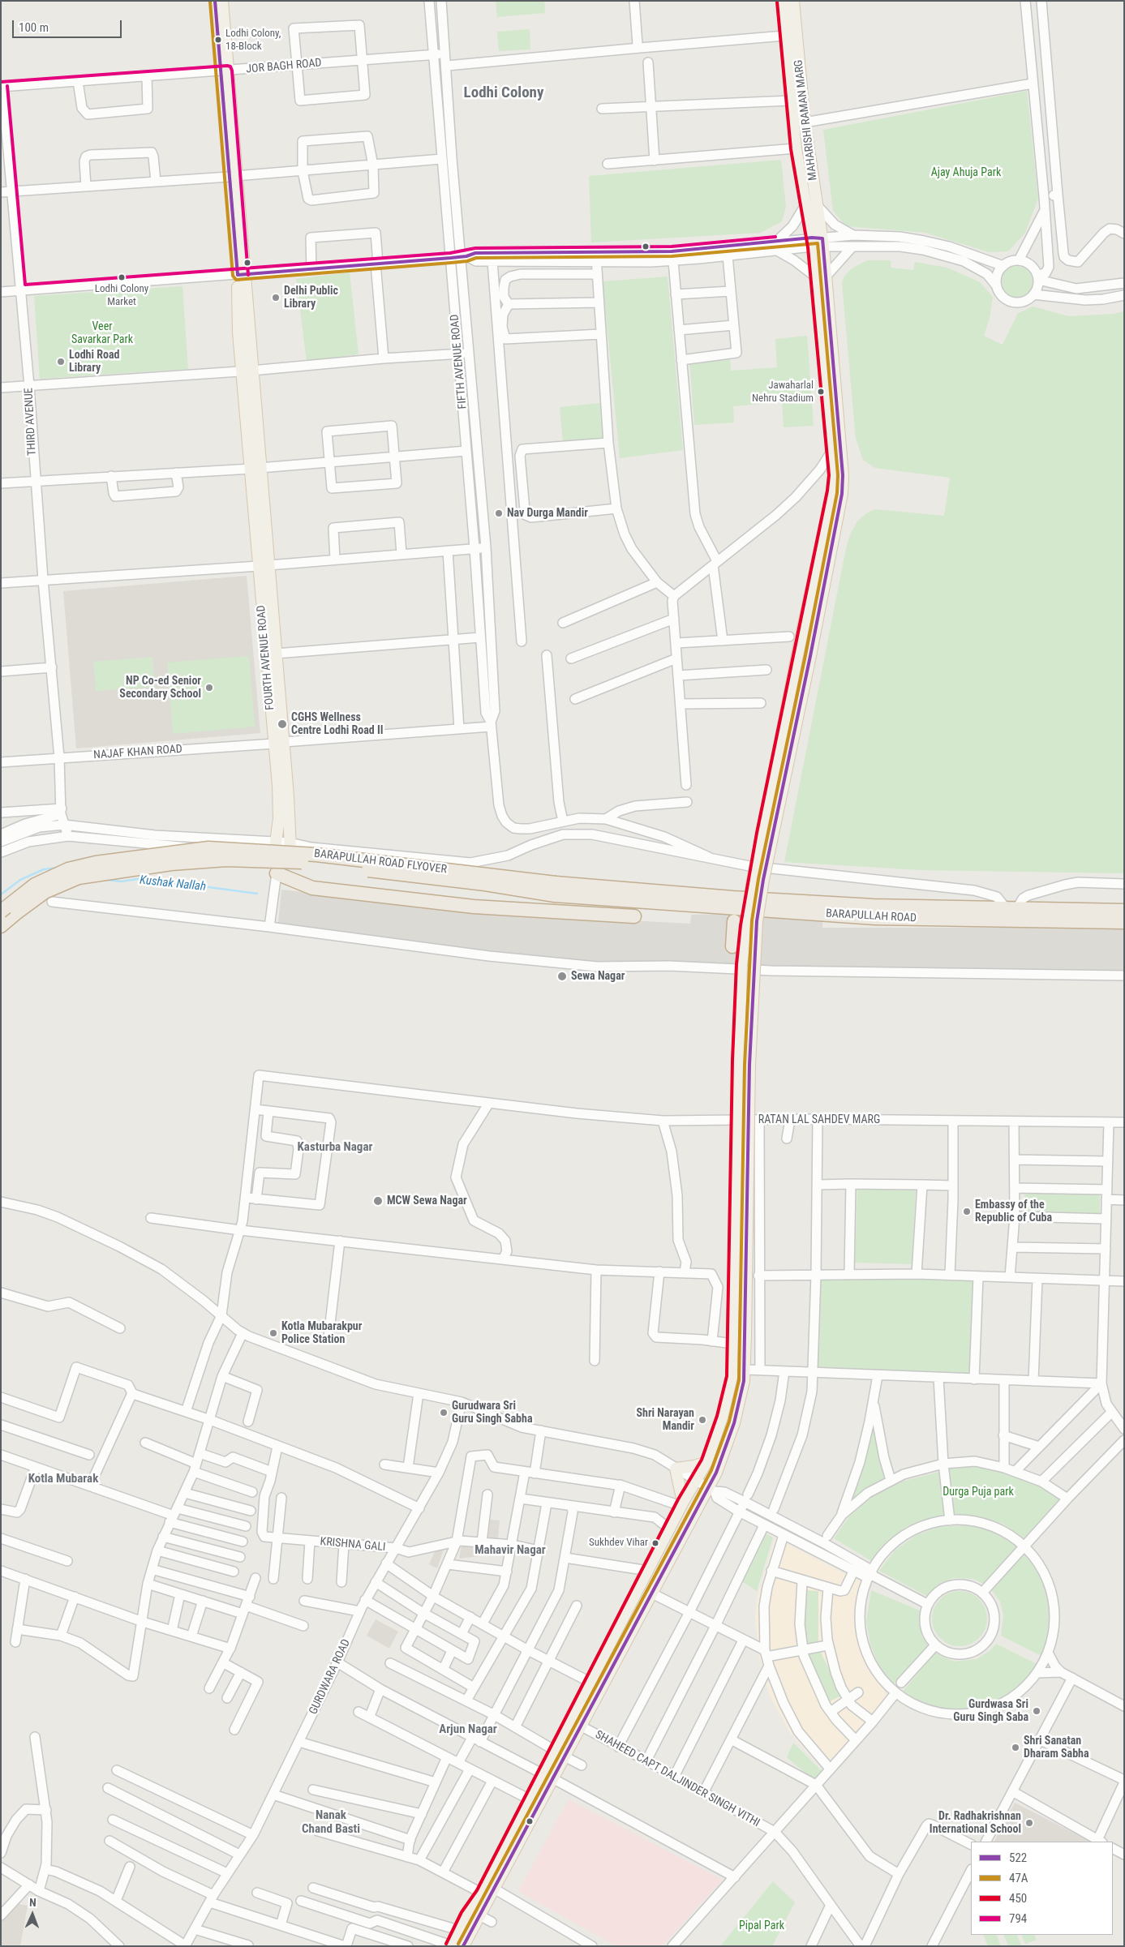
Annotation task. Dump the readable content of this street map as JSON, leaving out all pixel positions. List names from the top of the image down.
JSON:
{
  "streets": {
    "highway": ["BARAPULLAH ROAD FLYOVER", "BARAPULLAH ROAD"],
    "main road": ["MAHARISHI RAMAN MARG", "FOURTH AVENUE ROAD"],
    "street": [
      "JOR BAGH ROAD",
      "FIFTH AVENUE ROAD",
      "THIRD AVENUE",
      "NAJAF KHAN ROAD",
      "RATAN LAL SAHDEV MARG",
      "KRISHNA GALI",
      "GURDWARA ROAD",
      "SHAHEED CAPT DALJINDER SINGH VITHI"
    ]
  },
  "crossings": [
    ["JOR BAGH ROAD", "FIFTH AVENUE ROAD"],
    ["JOR BAGH ROAD", "THIRD AVENUE"],
    ["JOR BAGH ROAD", "FOURTH AVENUE ROAD"],
    ["FIFTH AVENUE ROAD", "NAJAF KHAN ROAD"],
    ["THIRD AVENUE", "NAJAF KHAN ROAD"],
    ["FOURTH AVENUE ROAD", "NAJAF KHAN ROAD"],
    ["BARAPULLAH ROAD FLYOVER", "BARAPULLAH ROAD"],
    ["KRISHNA GALI", "GURDWARA ROAD"]
  ],
  "districts": [
    "Lodhi Colony",
    "Kasturba Nagar",
    "Kotla Mubarak",
    "Mahavir Nagar",
    "Arjun Nagar",
    "Nanak Chand Basti"
  ],
  "water": ["Kushak Nallah"],
  "parks": [
    "Ajay Ahuja Park",
    "Veer Savarkar Park",
    "Durga Puja park",
    "Pipal Park"
  ],
  "places": [
    "Lodhi Colony, 18-Block",
    "Lodhi Colony Market",
    "Delhi Public Library",
    "Lodhi Road Library",
    "Jawaharlal Nehru Stadium",
    "Nav Durga Mandir",
    "NP Co-ed Senior Secondary School",
    "CGHS Wellness Centre Lodhi Road II",
    "Sewa Nagar",
    "MCW Sewa Nagar",
    "Embassy of the Republic of Cuba",
    "Kotla Mubarakpur Police Station",
    "Gurudwara Sri Guru Singh Sabha",
    "Shri Narayan Mandir",
    "Sukhdev Vihar",
    "Gurdwasa Sri Guru Singh Saba",
    "Shri Sanatan Dharam Sabha",
    "Dr. Radhakrishnan International School"
  ],
  "lines": [
    "transit line 522",
    "transit line 47A",
    "transit line 450",
    "transit line 794"
  ],
  "legend": [
    "522",
    "47A",
    "450",
    "794"
  ],
  "scale_bar": "100 m",
  "north": "top"
}
